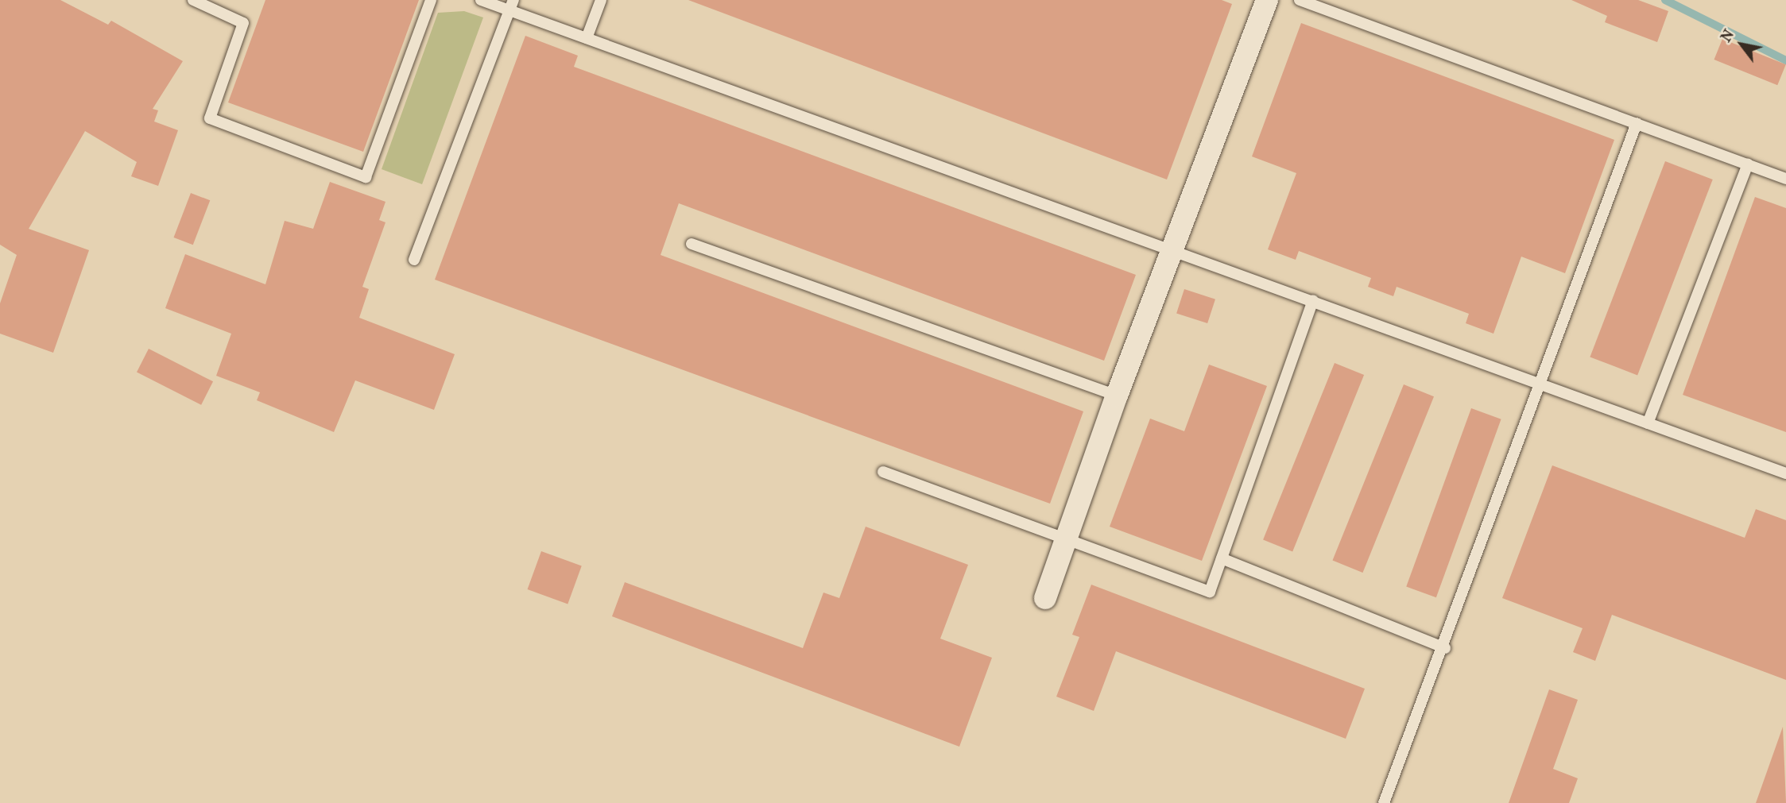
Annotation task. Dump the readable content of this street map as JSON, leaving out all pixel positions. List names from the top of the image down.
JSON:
{
  "north": "top left"
}
